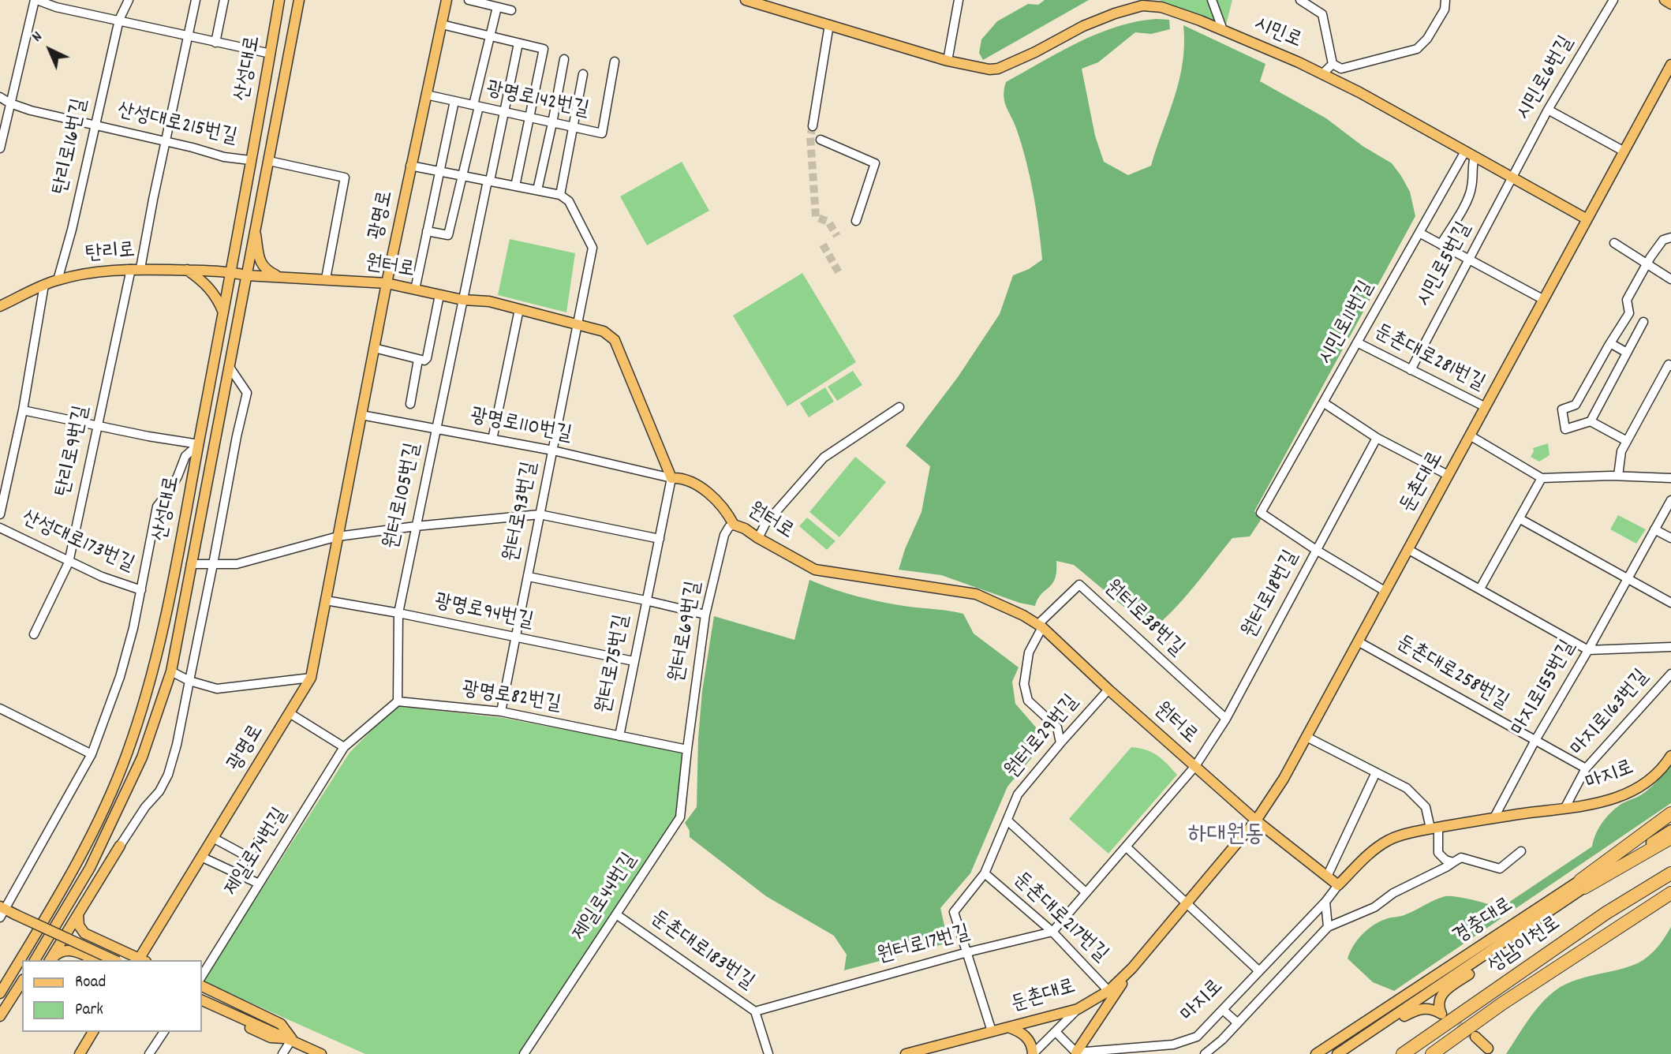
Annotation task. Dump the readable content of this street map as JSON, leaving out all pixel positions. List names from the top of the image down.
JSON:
{
  "streets": {
    "highway": ["성남이천로"],
    "main road": [
      "시민로",
      "산성대로",
      "광명로",
      "탄리로",
      "원터로",
      "둔촌대로",
      "마지로",
      "경충대로"
    ],
    "street": [
      "시민로6번길",
      "광명로142번길",
      "산성대로215번길",
      "탄리로16번길",
      "시민로5번길",
      "시민로11번길",
      "둔촌대로281번길",
      "광명로110번길",
      "탄리로9번길",
      "원터로105번길",
      "원터로93번길",
      "산성대로173번길",
      "원터로18번길",
      "광명로94번길",
      "원터로38번길",
      "원터로69번길",
      "원터로75번길",
      "둔촌대로258번길",
      "마지로155번길",
      "광명로82번길",
      "마지로163번길",
      "원터로29번길",
      "제일로74번길",
      "제일로44번길",
      "둔촌대로217번길",
      "원터로17번길",
      "둔촌대로183번길"
    ]
  },
  "crossings": [
    ["시민로", "시민로6번길"],
    ["시민로", "시민로5번길"],
    ["시민로", "시민로11번길"],
    ["시민로", "둔촌대로"],
    ["산성대로", "산성대로215번길"],
    ["산성대로", "광명로"],
    ["산성대로", "탄리로"],
    ["산성대로", "원터로"],
    ["시민로6번길", "시민로5번길"],
    ["광명로142번길", "광명로"],
    ["광명로142번길", "원터로105번길"],
    ["산성대로215번길", "탄리로16번길"],
    ["산성대로215번길", "탄리로9번길"],
    ["탄리로16번길", "탄리로"],
    ["광명로", "원터로"],
    ["광명로", "광명로110번길"],
    ["광명로", "광명로94번길"],
    ["탄리로", "원터로"],
    ["탄리로", "탄리로9번길"],
    ["시민로5번길", "둔촌대로281번길"],
    ["원터로", "광명로110번길"],
    ["원터로", "둔촌대로"],
    ["원터로", "원터로105번길"],
    ["원터로", "원터로93번길"],
    ["원터로", "원터로18번길"],
    ["원터로", "원터로38번길"],
    ["원터로", "원터로69번길"],
    ["원터로", "원터로75번길"],
    ["원터로", "원터로29번길"],
    ["시민로11번길", "둔촌대로281번길"],
    ["시민로11번길", "원터로18번길"],
    ["둔촌대로281번길", "둔촌대로"],
    ["광명로110번길", "원터로105번길"],
    ["광명로110번길", "원터로93번길"],
    ["광명로110번길", "원터로75번길"],
    ["탄리로9번길", "산성대로173번길"],
    ["둔촌대로", "둔촌대로258번길"],
    ["둔촌대로", "둔촌대로217번길"],
    ["원터로105번길", "광명로94번길"],
    ["원터로105번길", "광명로82번길"],
    ["원터로93번길", "광명로94번길"],
    ["원터로93번길", "원터로75번길"],
    ["원터로93번길", "광명로82번길"],
    ["원터로18번길", "원터로38번길"],
    ["광명로94번길", "원터로75번길"],
    ["원터로69번길", "원터로75번길"],
    ["원터로69번길", "광명로82번길"],
    ["원터로69번길", "제일로44번길"],
    ["원터로75번길", "광명로82번길"],
    ["둔촌대로258번길", "마지로155번길"],
    ["둔촌대로258번길", "마지로163번길"],
    ["마지로155번길", "마지로"],
    ["광명로82번길", "제일로44번길"],
    ["마지로163번길", "마지로"],
    ["원터로29번길", "둔촌대로217번길"],
    ["원터로29번길", "원터로17번길"],
    ["제일로44번길", "둔촌대로183번길"],
    ["둔촌대로217번길", "원터로17번길"],
    ["원터로17번길", "둔촌대로183번길"]
  ],
  "districts": ["하대원동"],
  "legend": ["Road", "Park"],
  "north": "top left"
}
